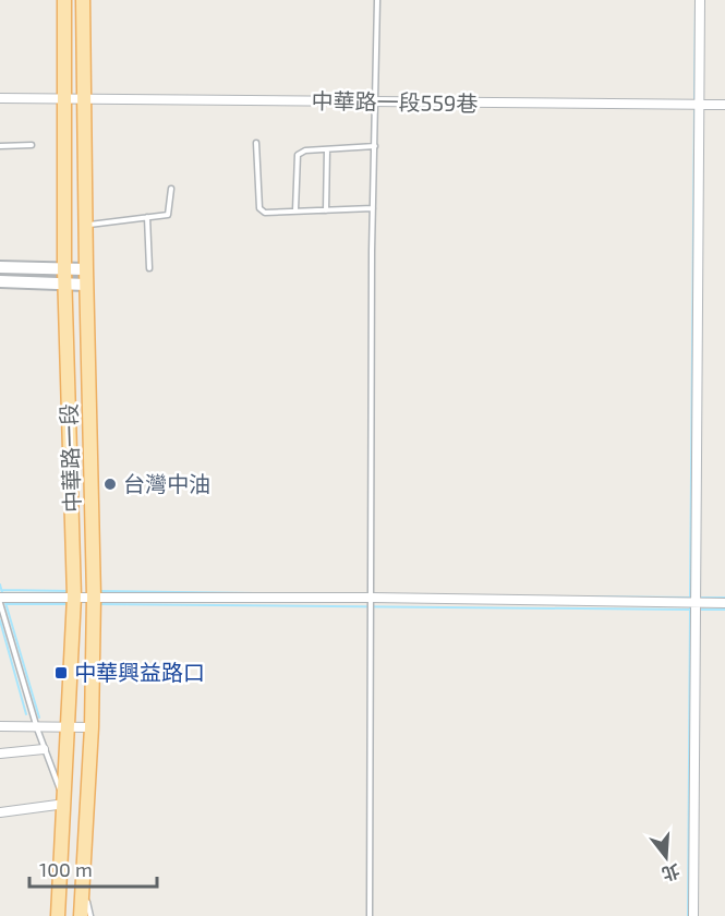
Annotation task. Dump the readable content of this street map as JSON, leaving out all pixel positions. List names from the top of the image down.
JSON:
{
  "streets": {
    "main road": ["中華路一段"],
    "street": ["中華路一段559巷"]
  },
  "crossings": [
    ["中華路一段559巷", "中華路一段"]
  ],
  "places": {
    "other": ["台灣中油"],
    "transit": ["中華興益路口"]
  },
  "scale_bar": "100 m",
  "north": "bottom"
}
